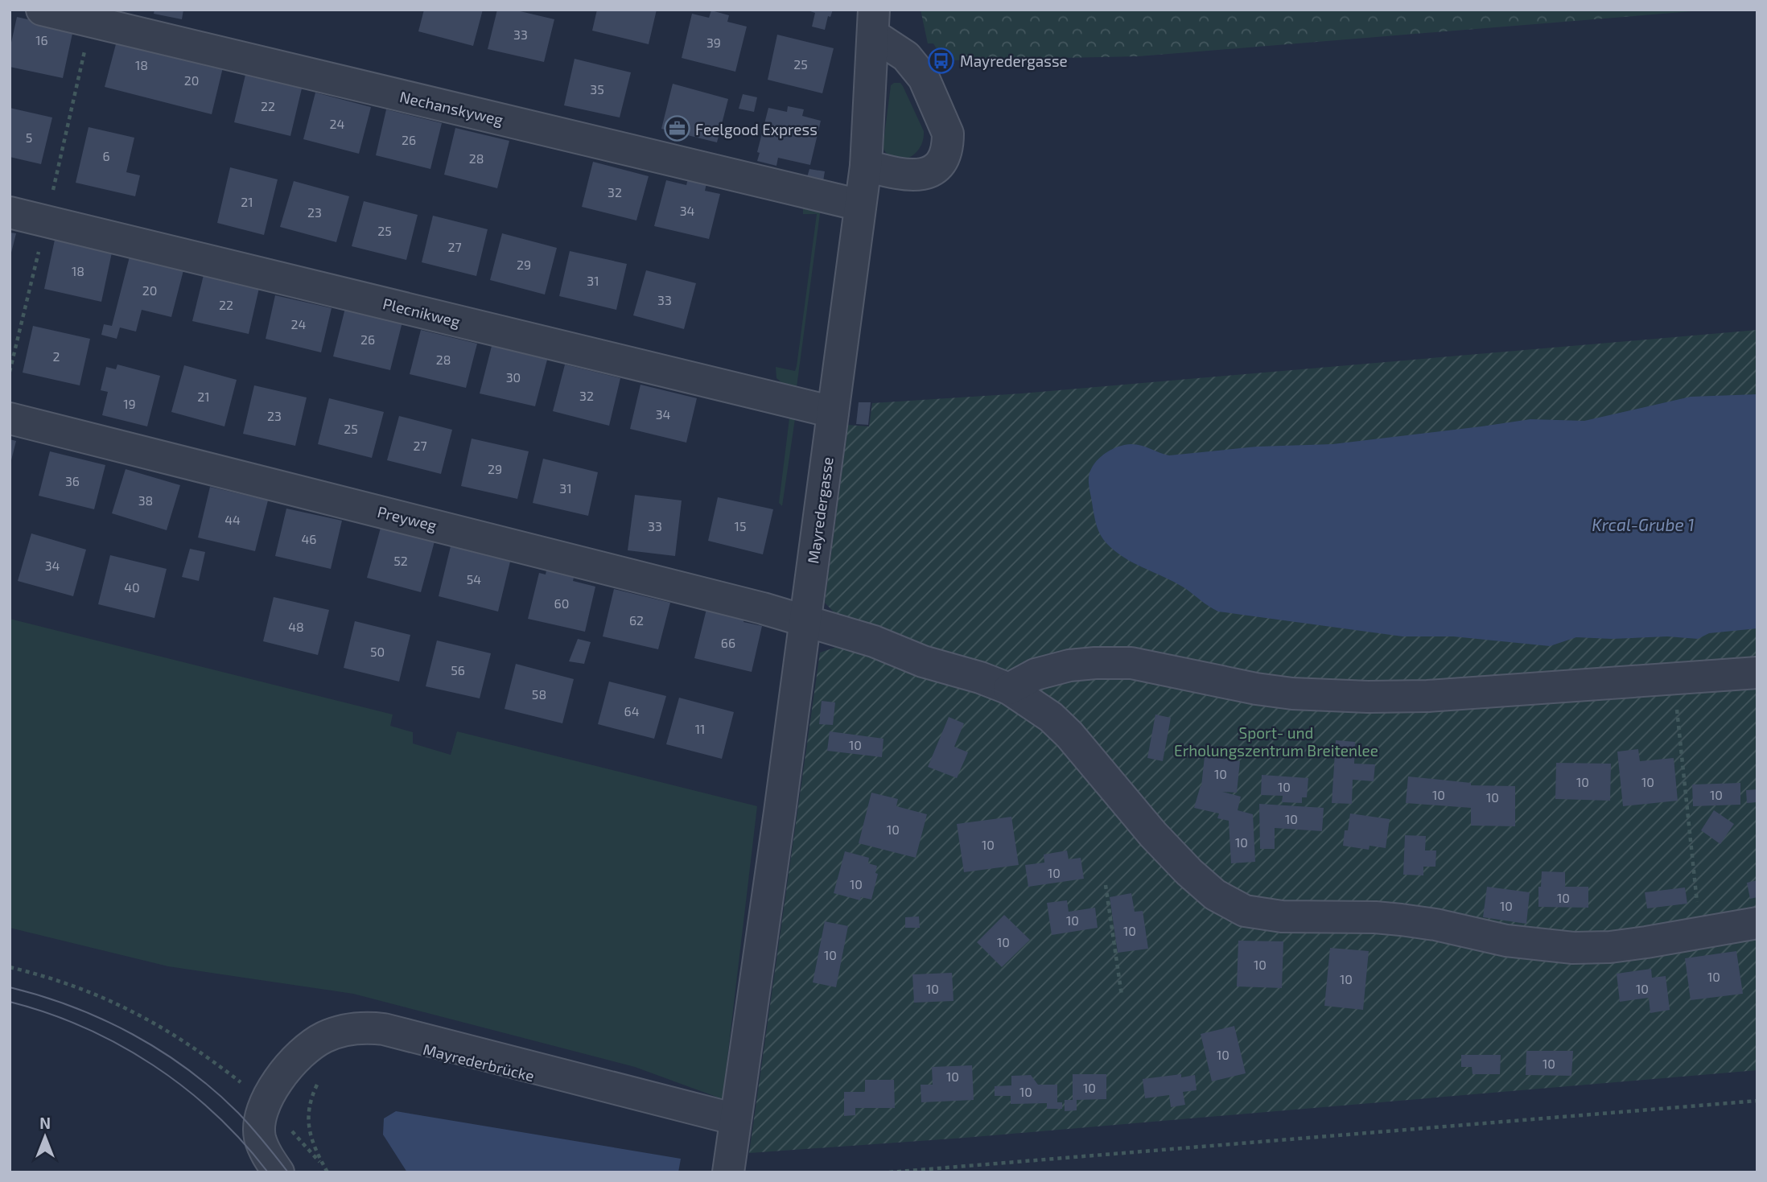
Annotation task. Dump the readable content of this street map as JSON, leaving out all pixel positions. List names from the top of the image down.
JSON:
{
  "streets": {
    "street": [
      "Nechanskyweg",
      "Plecnikweg",
      "Mayredergasse",
      "Preyweg"
    ]
  },
  "crossings": [
    ["Nechanskyweg", "Mayredergasse"],
    ["Plecnikweg", "Mayredergasse"],
    ["Mayredergasse", "Preyweg"]
  ],
  "water": ["Krcal-Grube 1"],
  "parks": ["Sport- und Erholungszentrum Breitenlee"],
  "places": {
    "bus stop": ["Mayredergasse"],
    "office": ["Feelgood Express"]
  },
  "house_numbers": [
    "33",
    "16",
    "39",
    "25",
    "18",
    "20",
    "35",
    "22",
    "24",
    "5",
    "26",
    "6",
    "28",
    "32",
    "21",
    "34",
    "23",
    "25",
    "27",
    "29",
    "18",
    "31",
    "20",
    "33",
    "22",
    "24",
    "26",
    "2",
    "28",
    "30",
    "32",
    "21",
    "19",
    "34",
    "23",
    "25",
    "27",
    "29",
    "36",
    "31",
    "38",
    "44",
    "33",
    "15",
    "46",
    "52",
    "34",
    "54",
    "40",
    "60",
    "62",
    "48",
    "66",
    "50",
    "56",
    "58",
    "64",
    "11",
    "10",
    "10",
    "10",
    "10",
    "10",
    "10",
    "10",
    "10",
    "10",
    "10",
    "10",
    "10",
    "10",
    "10",
    "10",
    "10",
    "10",
    "10",
    "10",
    "10",
    "10",
    "10",
    "10",
    "10",
    "10",
    "10",
    "10",
    "10",
    "10",
    "10"
  ],
  "north": "top"
}
